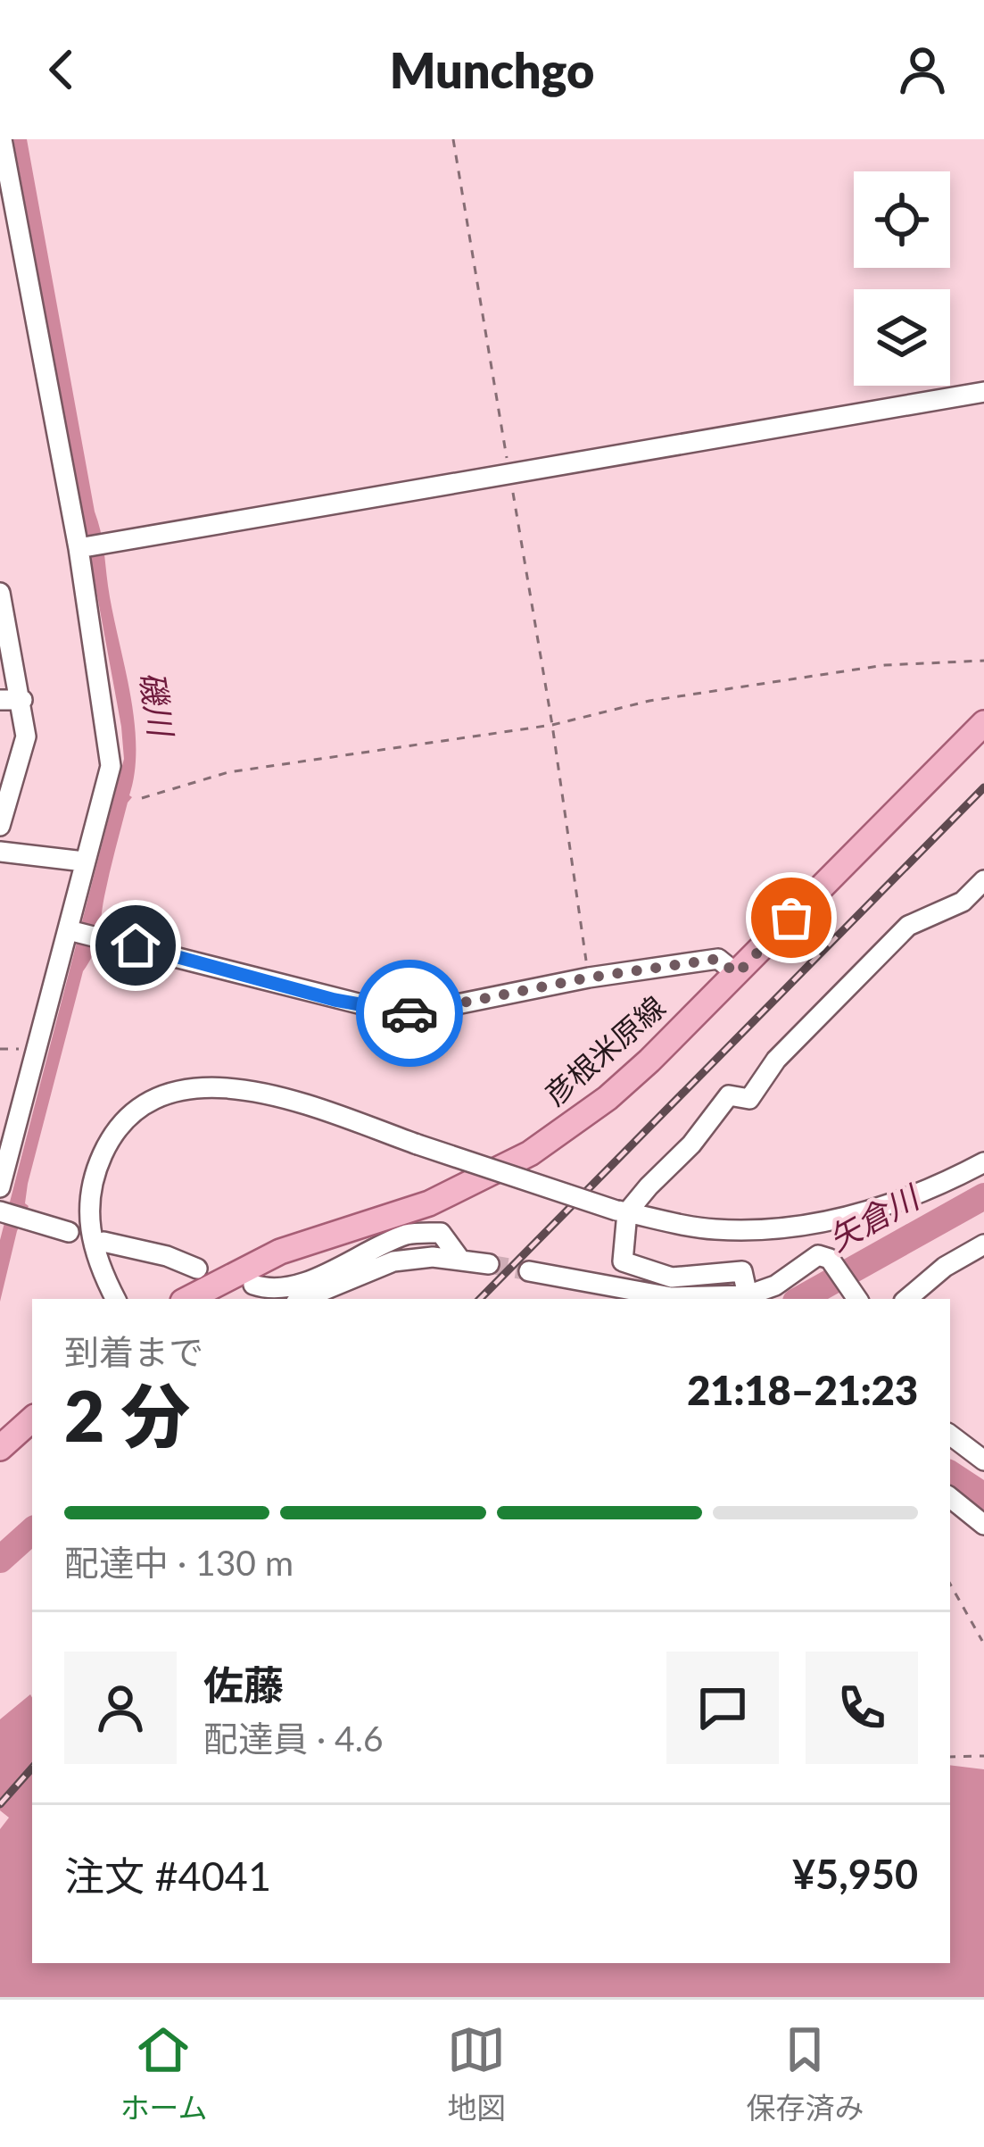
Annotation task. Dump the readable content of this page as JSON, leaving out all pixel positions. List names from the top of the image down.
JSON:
{
  "streets": {
    "main road": ["彦根米原線"]
  },
  "water": ["磯川", "矢倉川"],
  "page": {
    "header": "Munchgo",
    "heading": ["2 分", "到着まで", "21:18–21:23"],
    "panel": [
      "佐藤",
      "配達員 · 4.6",
      "注文 #4041",
      "¥5,950"
    ],
    "bar": "配達中 · 130 m",
    "tabs": ["ホーム", "地図", "保存済み"]
  }
}
